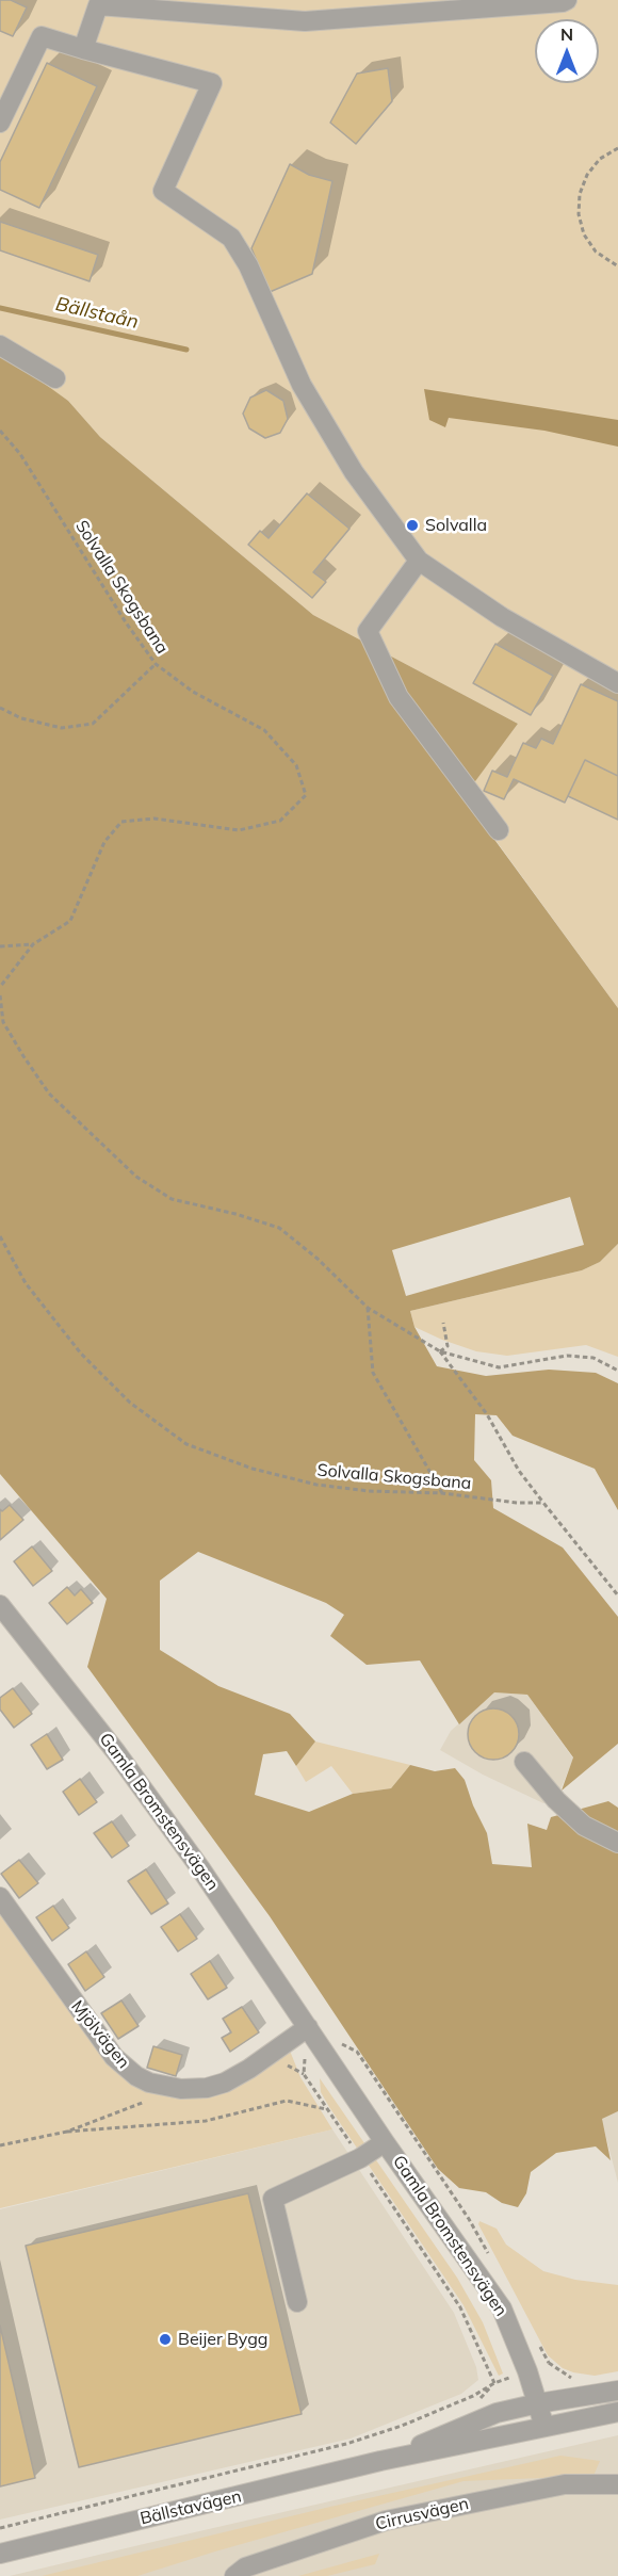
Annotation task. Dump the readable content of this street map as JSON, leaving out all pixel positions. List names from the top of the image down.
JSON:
{
  "streets": {
    "street": [
      "Gamla Bromstensvägen",
      "Mjölvägen",
      "Bällstavägen",
      "Cirrusvägen"
    ],
    "path": ["Solvalla Skogsbana"]
  },
  "crossings": [
    ["Gamla Bromstensvägen", "Mjölvägen"],
    ["Gamla Bromstensvägen", "Bällstavägen"]
  ],
  "water": ["Bällstaån"],
  "places": ["Solvalla", "Beijer Bygg"],
  "north": "top"
}
